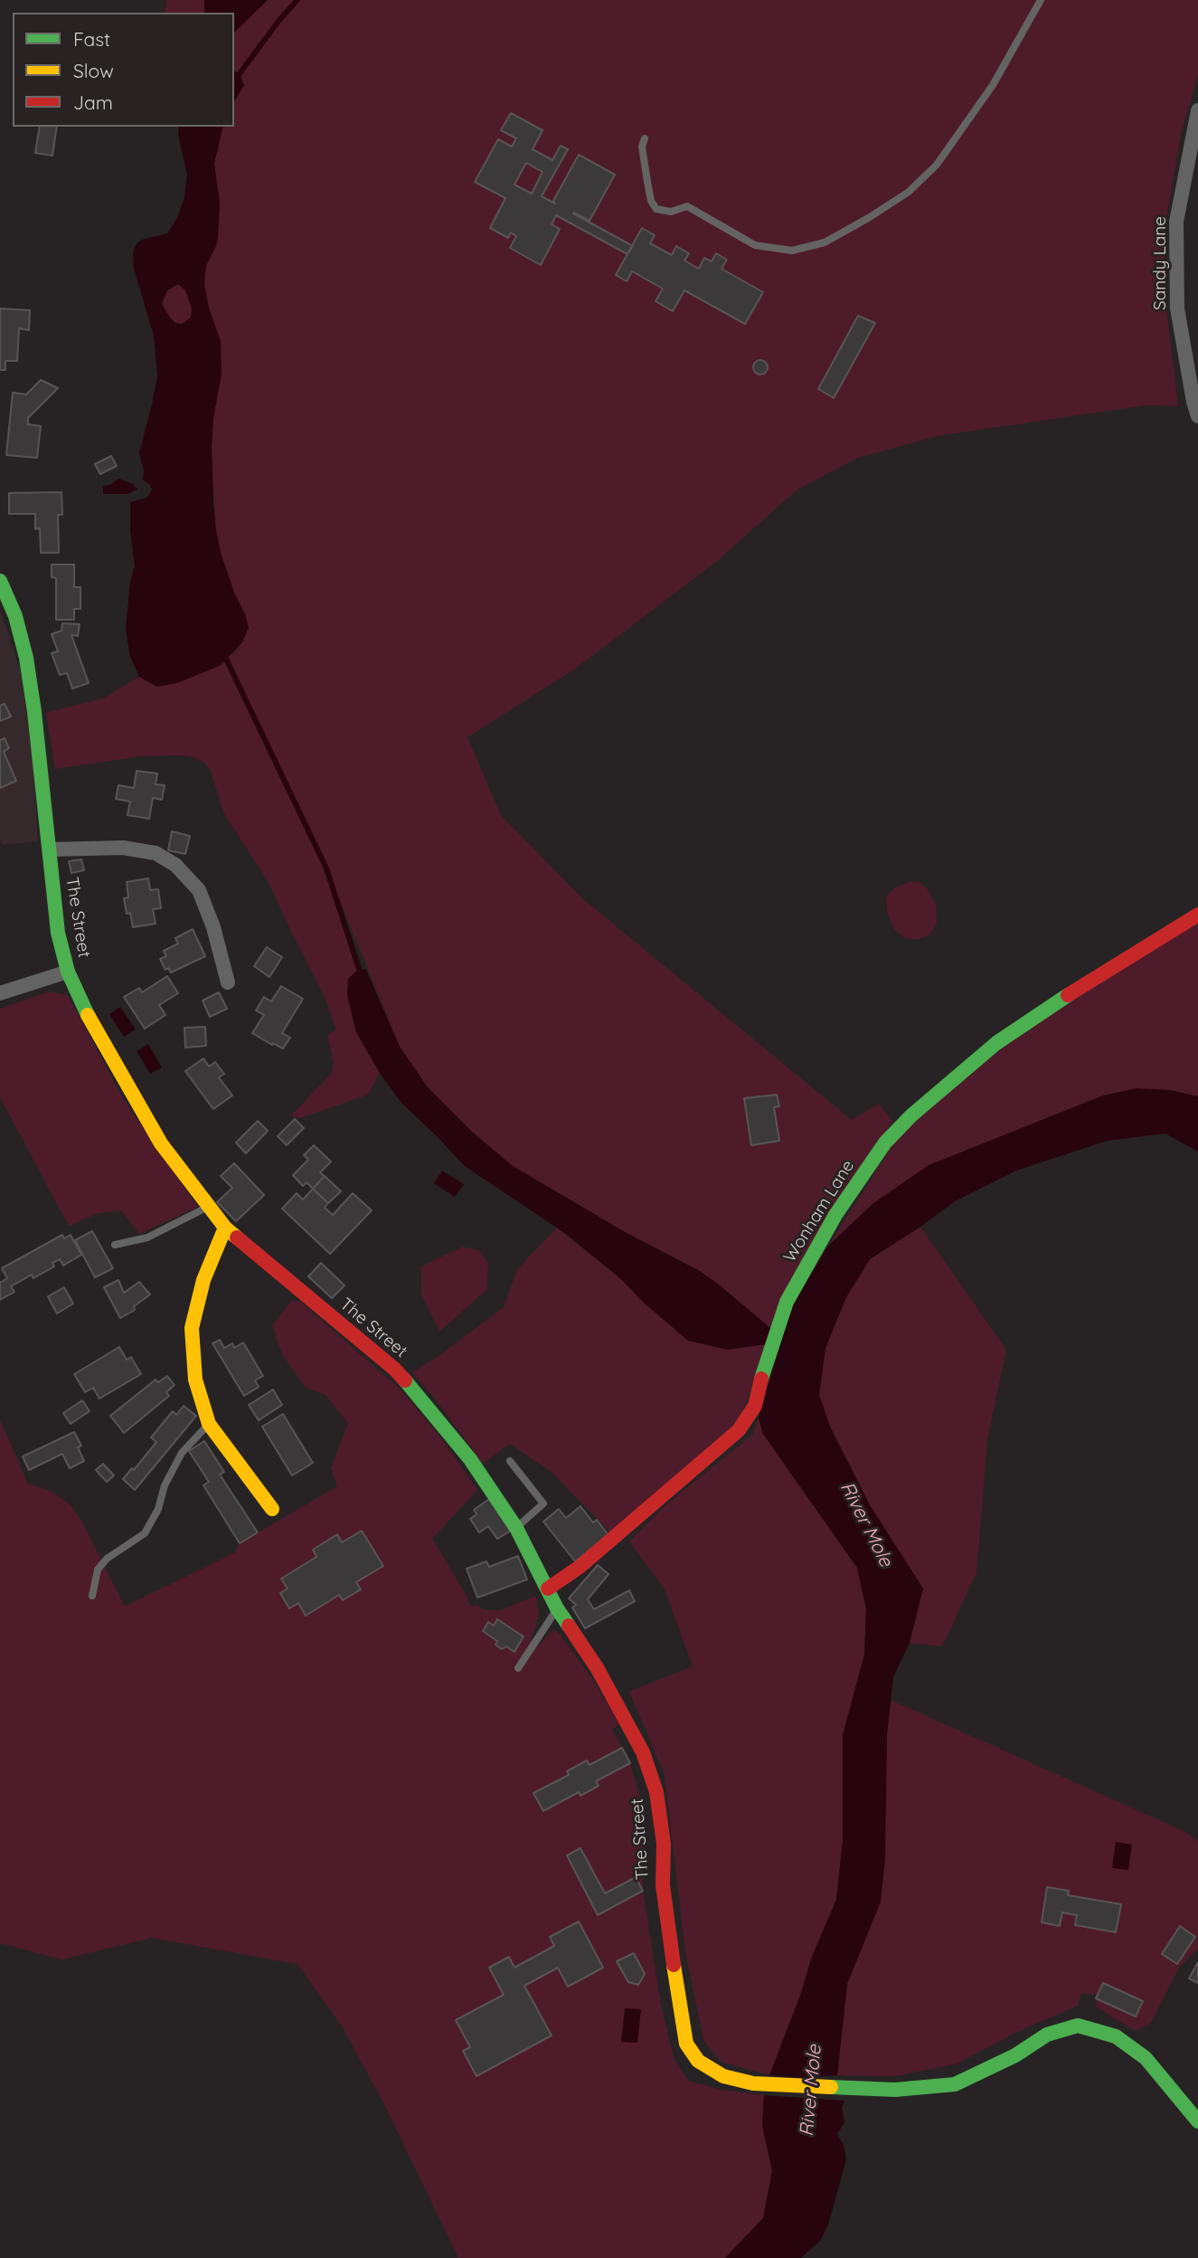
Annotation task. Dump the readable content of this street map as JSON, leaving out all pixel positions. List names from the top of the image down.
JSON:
{
  "streets": {
    "street": ["Sandy Lane", "The Street", "Wonham Lane"]
  },
  "crossings": [
    ["The Street", "Wonham Lane"]
  ],
  "water": ["River Mole"],
  "legend": ["Fast", "Slow", "Jam"]
}
